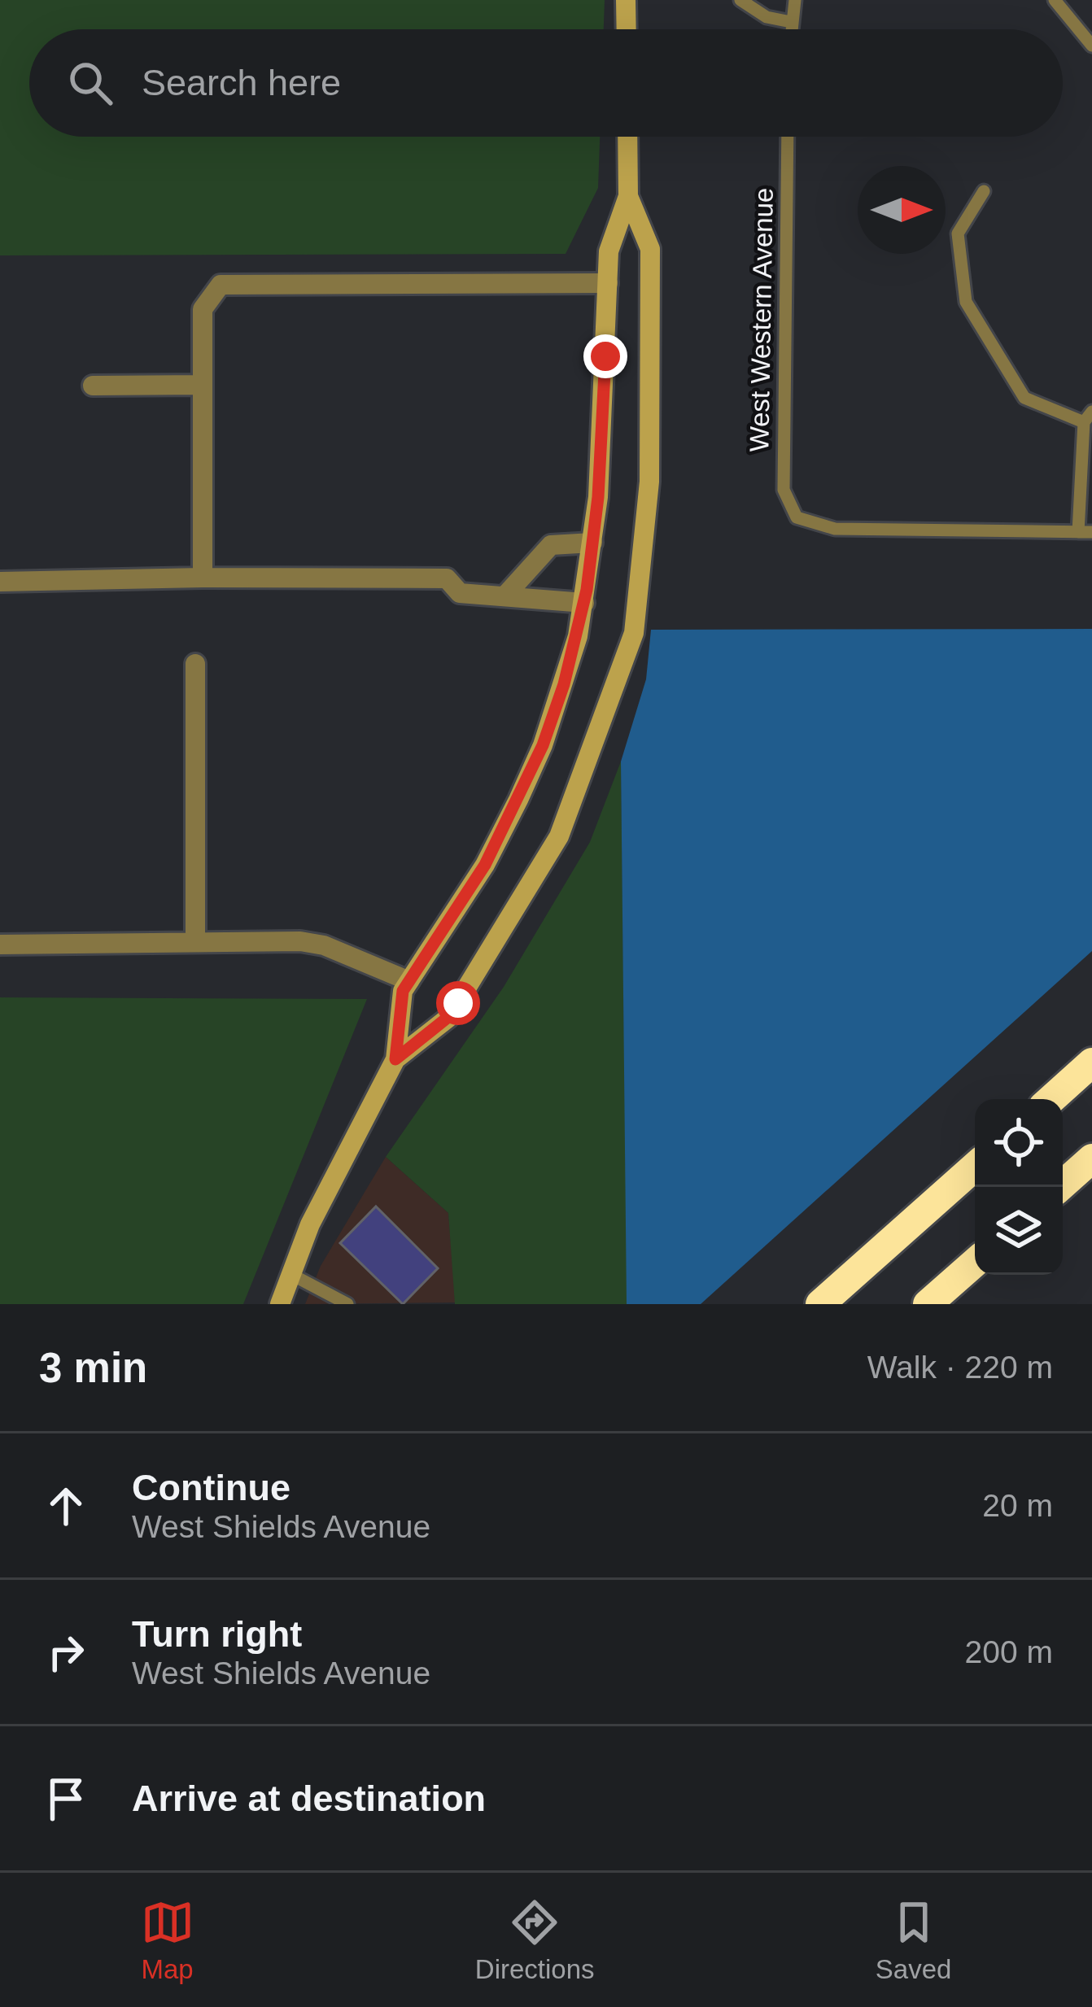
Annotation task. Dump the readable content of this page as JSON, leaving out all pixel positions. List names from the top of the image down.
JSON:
{
  "streets": {
    "lane": ["West Western Avenue"]
  },
  "north": "right",
  "page": {
    "search": "Search here",
    "heading": ["3 min", "Walk · 220 m"],
    "list": [
      ["Continue", "West Shields Avenue", "20 m"],
      ["Turn right", "West Shields Avenue", "200 m"],
      "Arrive at destination"
    ],
    "nav": ["Map", "Directions", "Saved"]
  }
}
